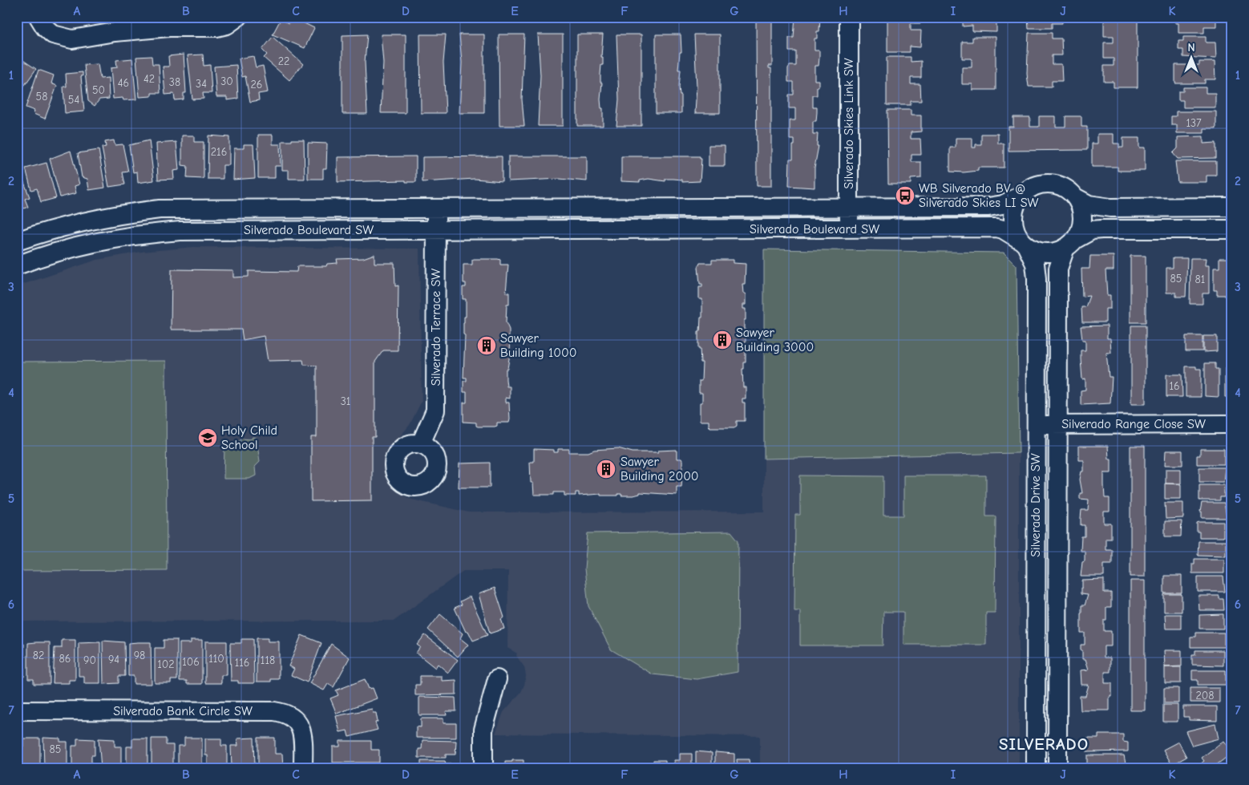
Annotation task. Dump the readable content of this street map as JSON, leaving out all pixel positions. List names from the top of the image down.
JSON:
{
  "streets": {
    "street": [
      "Silverado Skies Link SW",
      "Silverado Boulevard SW",
      "Silverado Terrace SW",
      "Silverado Range Close SW",
      "Silverado Drive SW",
      "Silverado Bank Circle SW"
    ]
  },
  "crossings": [
    ["Silverado Skies Link SW", "Silverado Boulevard SW"],
    ["Silverado Boulevard SW", "Silverado Terrace SW"],
    ["Silverado Boulevard SW", "Silverado Drive SW"],
    ["Silverado Range Close SW", "Silverado Drive SW"]
  ],
  "districts": ["SILVERADO"],
  "places": {
    "bus stop": ["WB Silverado BV @ Silverado Skies LI SW"],
    "building": ["Sawyer Building 3000", "Sawyer Building 1000", "Sawyer Building 2000"],
    "school or university": ["Holy Child School"]
  },
  "house_numbers": [
    "22",
    "42",
    "30",
    "38",
    "46",
    "34",
    "26",
    "50",
    "58",
    "54",
    "137",
    "216",
    "85",
    "81",
    "16",
    "31",
    "82",
    "98",
    "86",
    "110",
    "94",
    "90",
    "118",
    "106",
    "116",
    "102",
    "208",
    "85"
  ],
  "north": "top",
  "grid": {
    "columns": [
      "A",
      "B",
      "C",
      "D",
      "E",
      "F",
      "G",
      "H",
      "I",
      "J",
      "K"
    ],
    "rows": [
      "1",
      "2",
      "3",
      "4",
      "5",
      "6",
      "7"
    ]
  }
}
